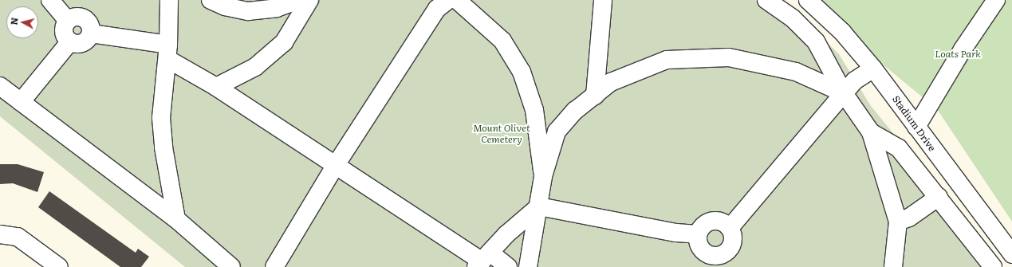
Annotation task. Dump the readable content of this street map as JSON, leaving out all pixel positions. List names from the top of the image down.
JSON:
{
  "streets": {
    "street": ["Stadium Drive"]
  },
  "parks": ["Loats Park", "Mount Olivet Cemetery"],
  "north": "left"
}
